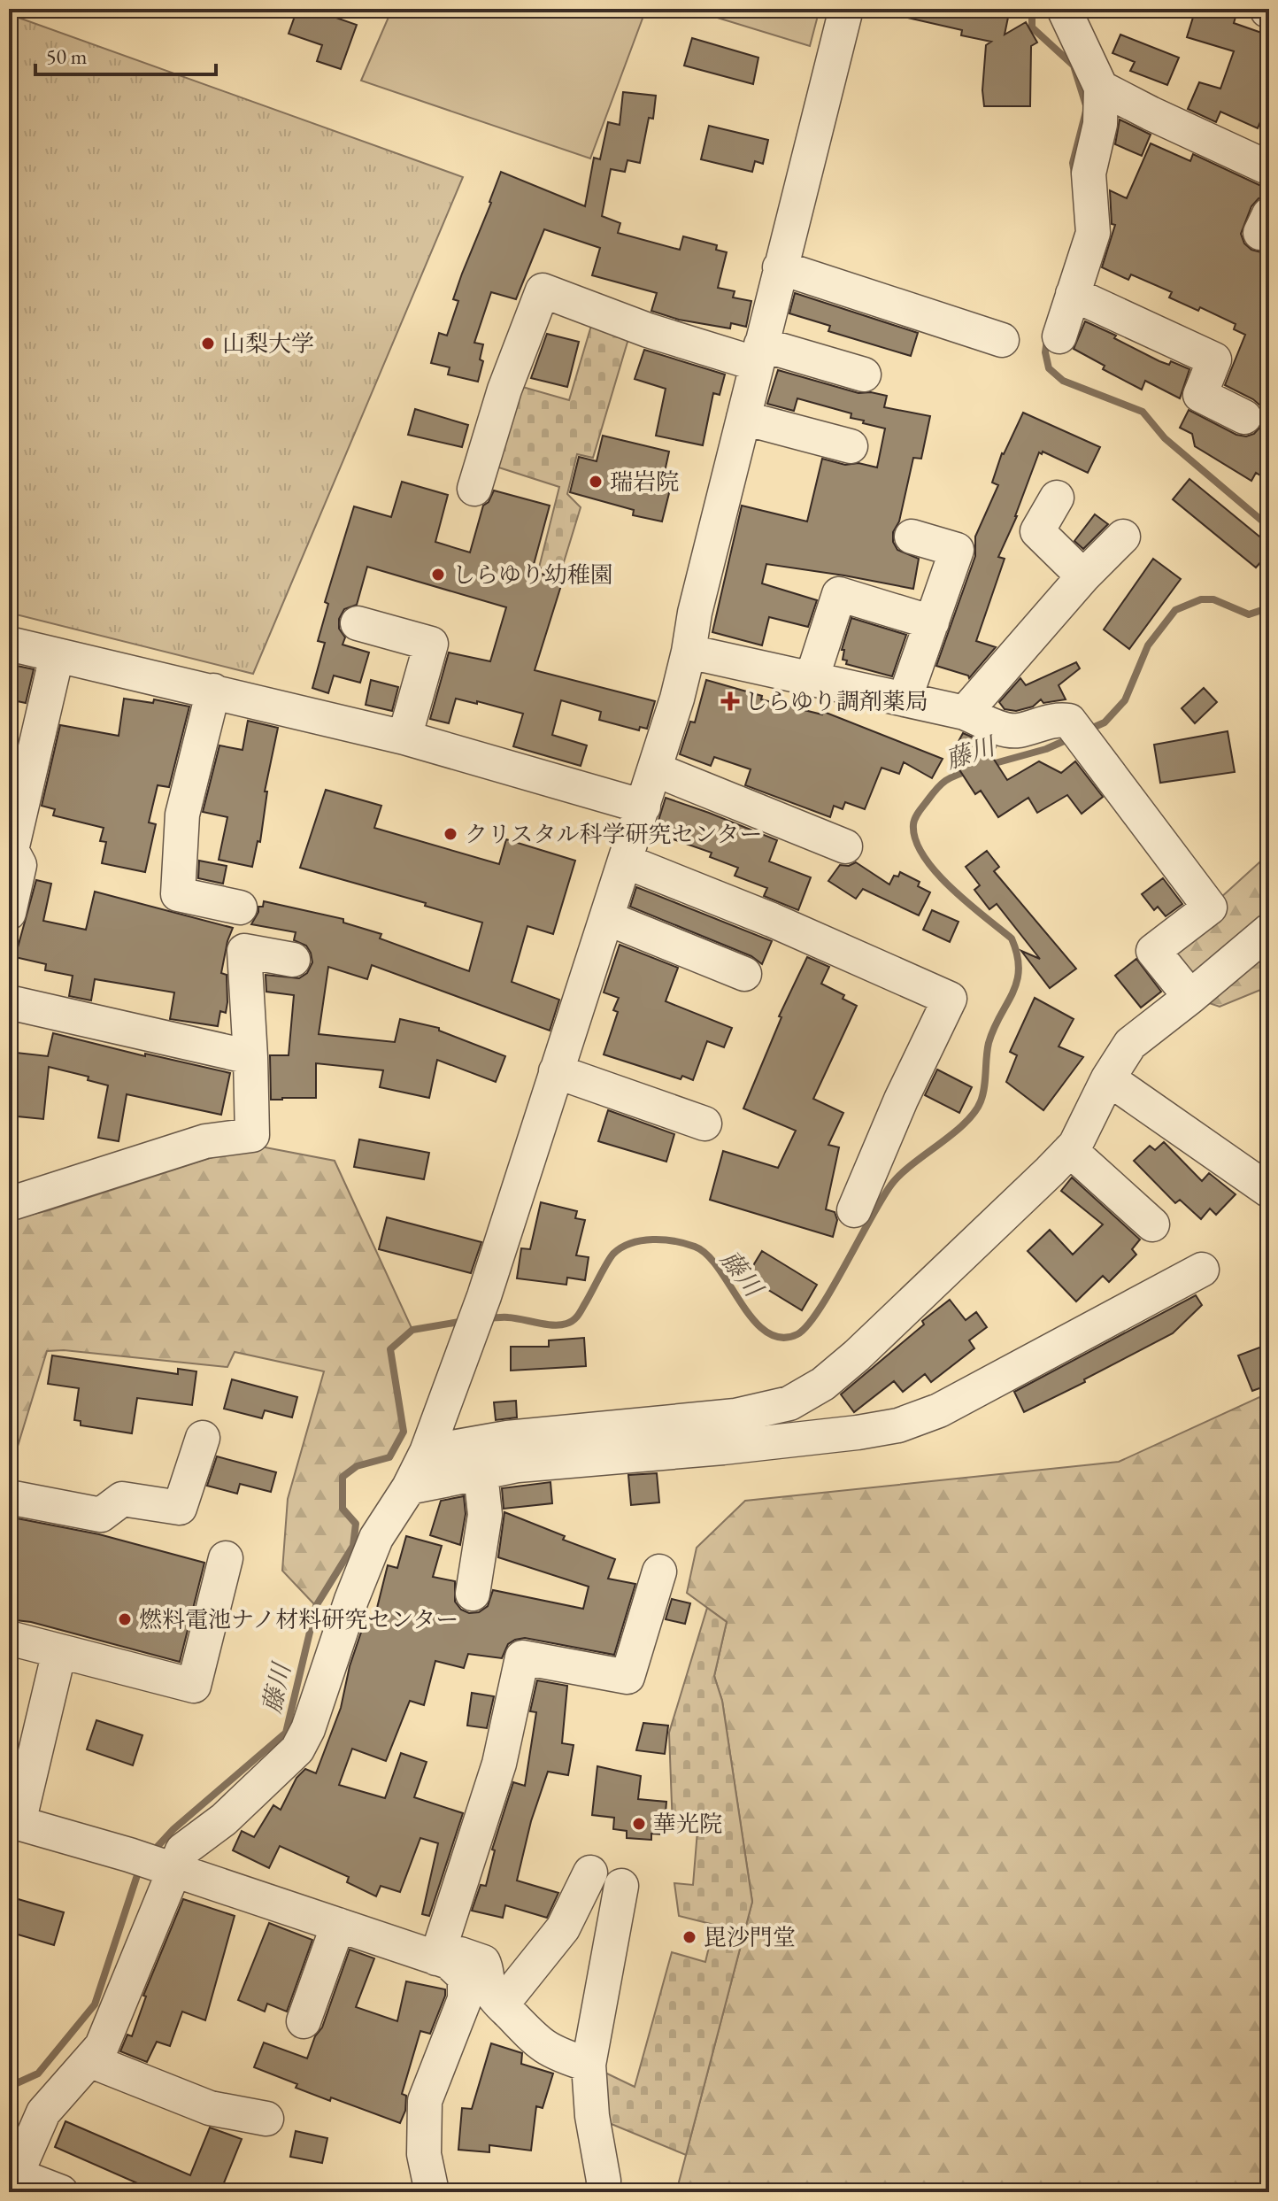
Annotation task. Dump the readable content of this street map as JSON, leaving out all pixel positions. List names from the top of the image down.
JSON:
{
  "water": ["藤川"],
  "places": {
    "other": [
      "山梨大学",
      "瑞岩院",
      "しらゆり幼稚園",
      "クリスタル科学研究センター",
      "燃料電池ナノ材料研究センター",
      "華光院",
      "毘沙門堂"
    ],
    "health": ["しらゆり調剤薬局"]
  },
  "scale_bar": "50 m"
}
